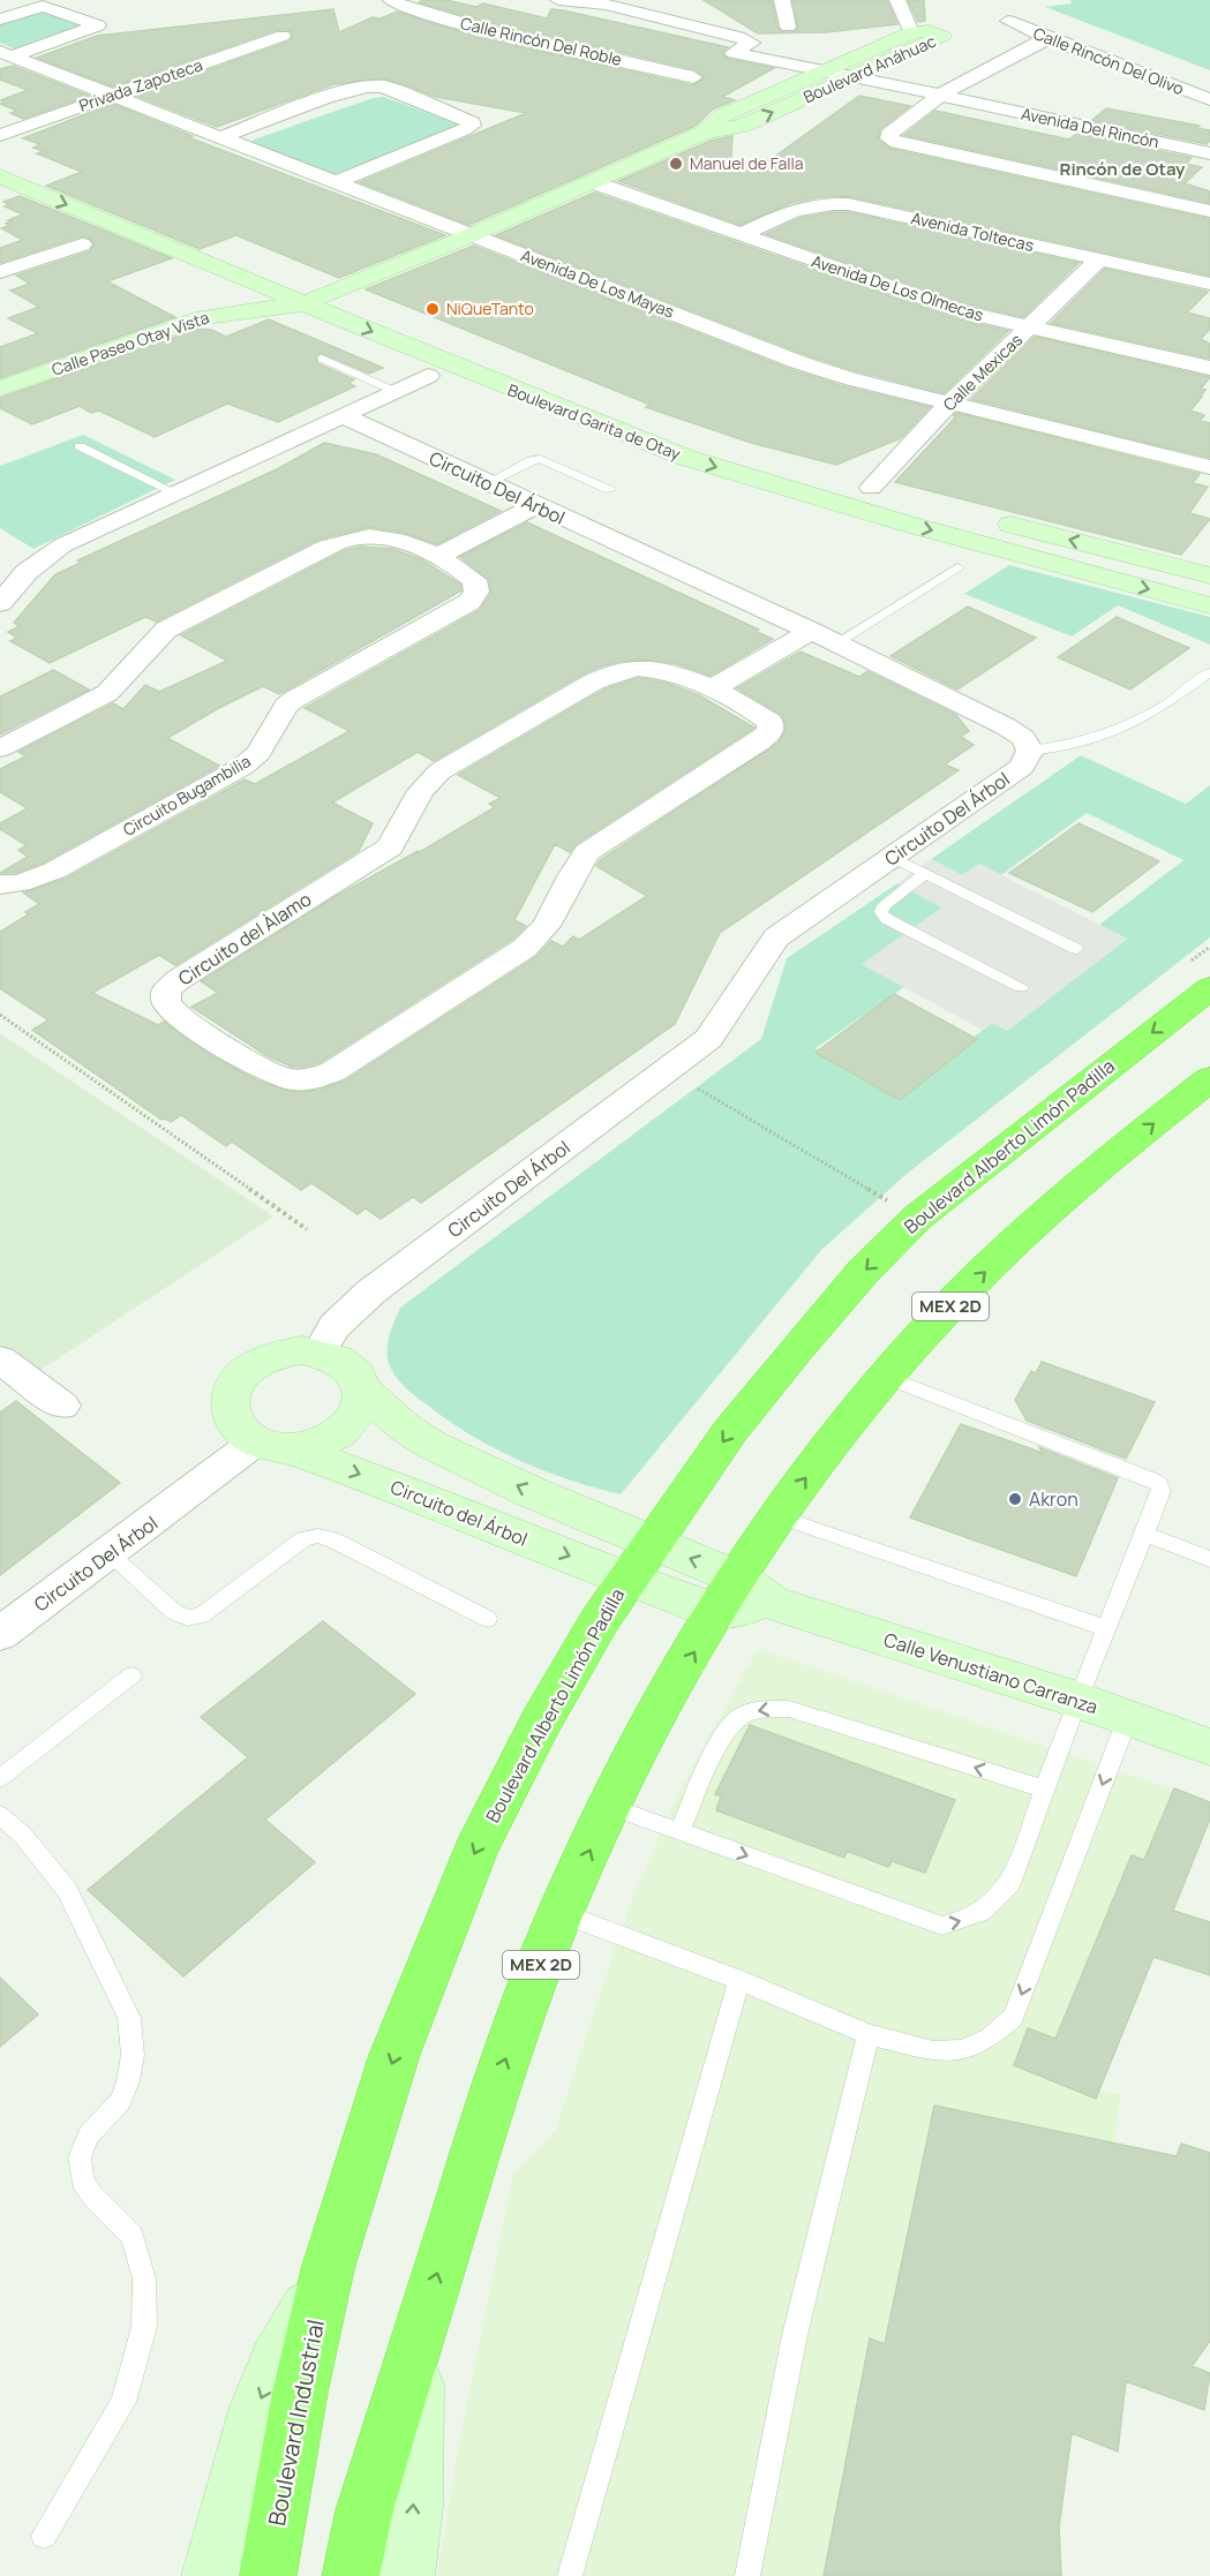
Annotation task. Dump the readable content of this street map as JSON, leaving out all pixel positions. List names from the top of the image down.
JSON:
{
  "streets": {
    "highway": ["Boulevard Alberto Limón Padilla", "MEX 2D", "Boulevard Industrial"],
    "street": [
      "Calle Rincón Del Roble",
      "Calle Rincón Del Olivo",
      "Boulevard Anáhuac",
      "Privada Zapoteca",
      "Avenida Del Rincón",
      "Avenida Toltecas",
      "Avenida De Los Mayas",
      "Avenida De Los Olmecas",
      "Calle Paseo Otay Vista",
      "Calle Mexicas",
      "Boulevard Garita de Otay",
      "Circuito Del Árbol",
      "Circuito Bugambilia",
      "Circuito del Àlamo",
      "Circuito del Árbol",
      "Calle Venustiano Carranza"
    ]
  },
  "crossings": [
    ["Boulevard Anáhuac", "Avenida Del Rincón"],
    ["Boulevard Anáhuac", "Avenida De Los Mayas"],
    ["Boulevard Anáhuac", "Avenida De Los Olmecas"],
    ["Boulevard Anáhuac", "Calle Paseo Otay Vista"],
    ["Privada Zapoteca", "Avenida De Los Mayas"],
    ["Avenida Toltecas", "Avenida De Los Olmecas"],
    ["Avenida Toltecas", "Calle Mexicas"],
    ["Avenida De Los Mayas", "Calle Mexicas"],
    ["Avenida De Los Olmecas", "Calle Mexicas"],
    ["Calle Paseo Otay Vista", "Boulevard Garita de Otay"],
    ["Calle Mexicas", "Boulevard Garita de Otay"],
    ["Circuito Del Árbol", "Circuito del Árbol"],
    ["Boulevard Alberto Limón Padilla", "Circuito del Árbol"],
    ["Boulevard Alberto Limón Padilla", "Calle Venustiano Carranza"],
    ["Boulevard Alberto Limón Padilla", "Boulevard Industrial"],
    ["MEX 2D", "Calle Venustiano Carranza"],
    ["Circuito del Árbol", "Calle Venustiano Carranza"]
  ],
  "districts": ["Rincón de Otay"],
  "places": ["Manuel de Falla", "NiQueTanto", "Akron"]
}
